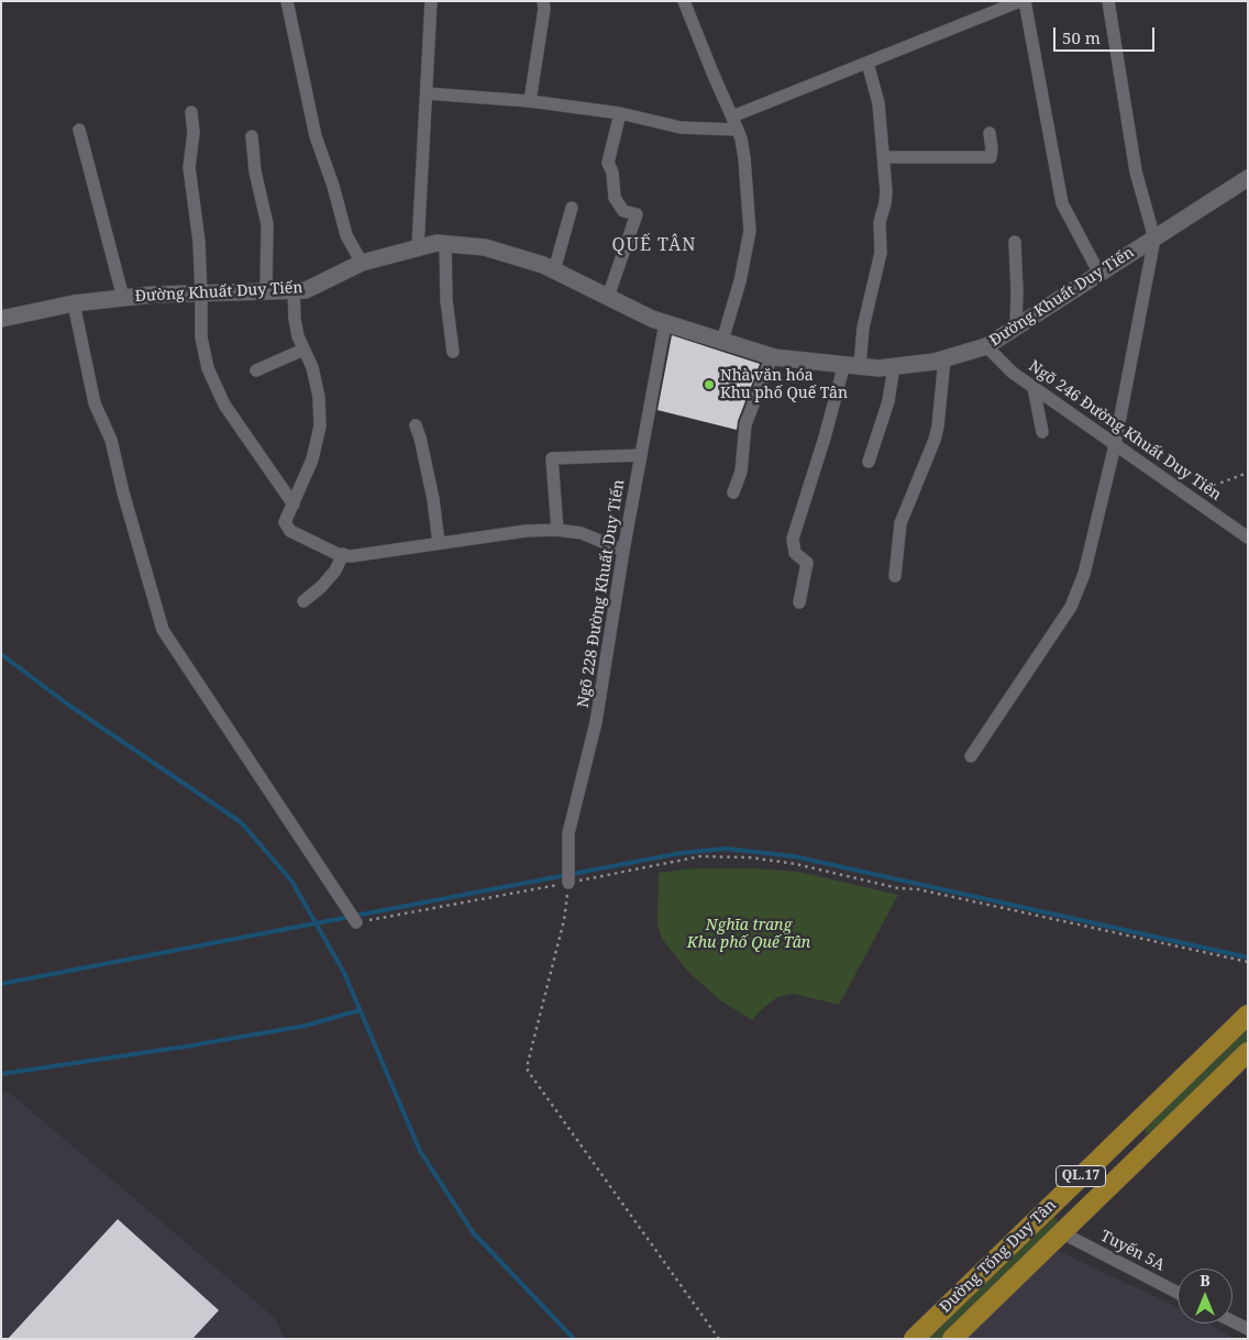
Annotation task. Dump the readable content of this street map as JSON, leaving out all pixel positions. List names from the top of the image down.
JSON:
{
  "streets": {
    "highway": ["QL.17", "Đường Tống Duy Tân"],
    "main road": ["Đường Khuất Duy Tiến"],
    "street": ["Ngõ 246 Đường Khuất Duy Tiến", "Ngõ 228 Đường Khuất Duy Tiến", "Tuyến 5A"]
  },
  "crossings": [
    ["Đường Khuất Duy Tiến", "Ngõ 246 Đường Khuất Duy Tiến"],
    ["Đường Khuất Duy Tiến", "Ngõ 228 Đường Khuất Duy Tiến"],
    ["Tuyến 5A", "Đường Tống Duy Tân"]
  ],
  "districts": ["QUẾ TÂN"],
  "parks": ["Nghĩa trang Khu phố Quế Tân"],
  "places": ["Nhà văn hóa Khu phố Quế Tân"],
  "scale_bar": "50 m",
  "north": "top"
}
